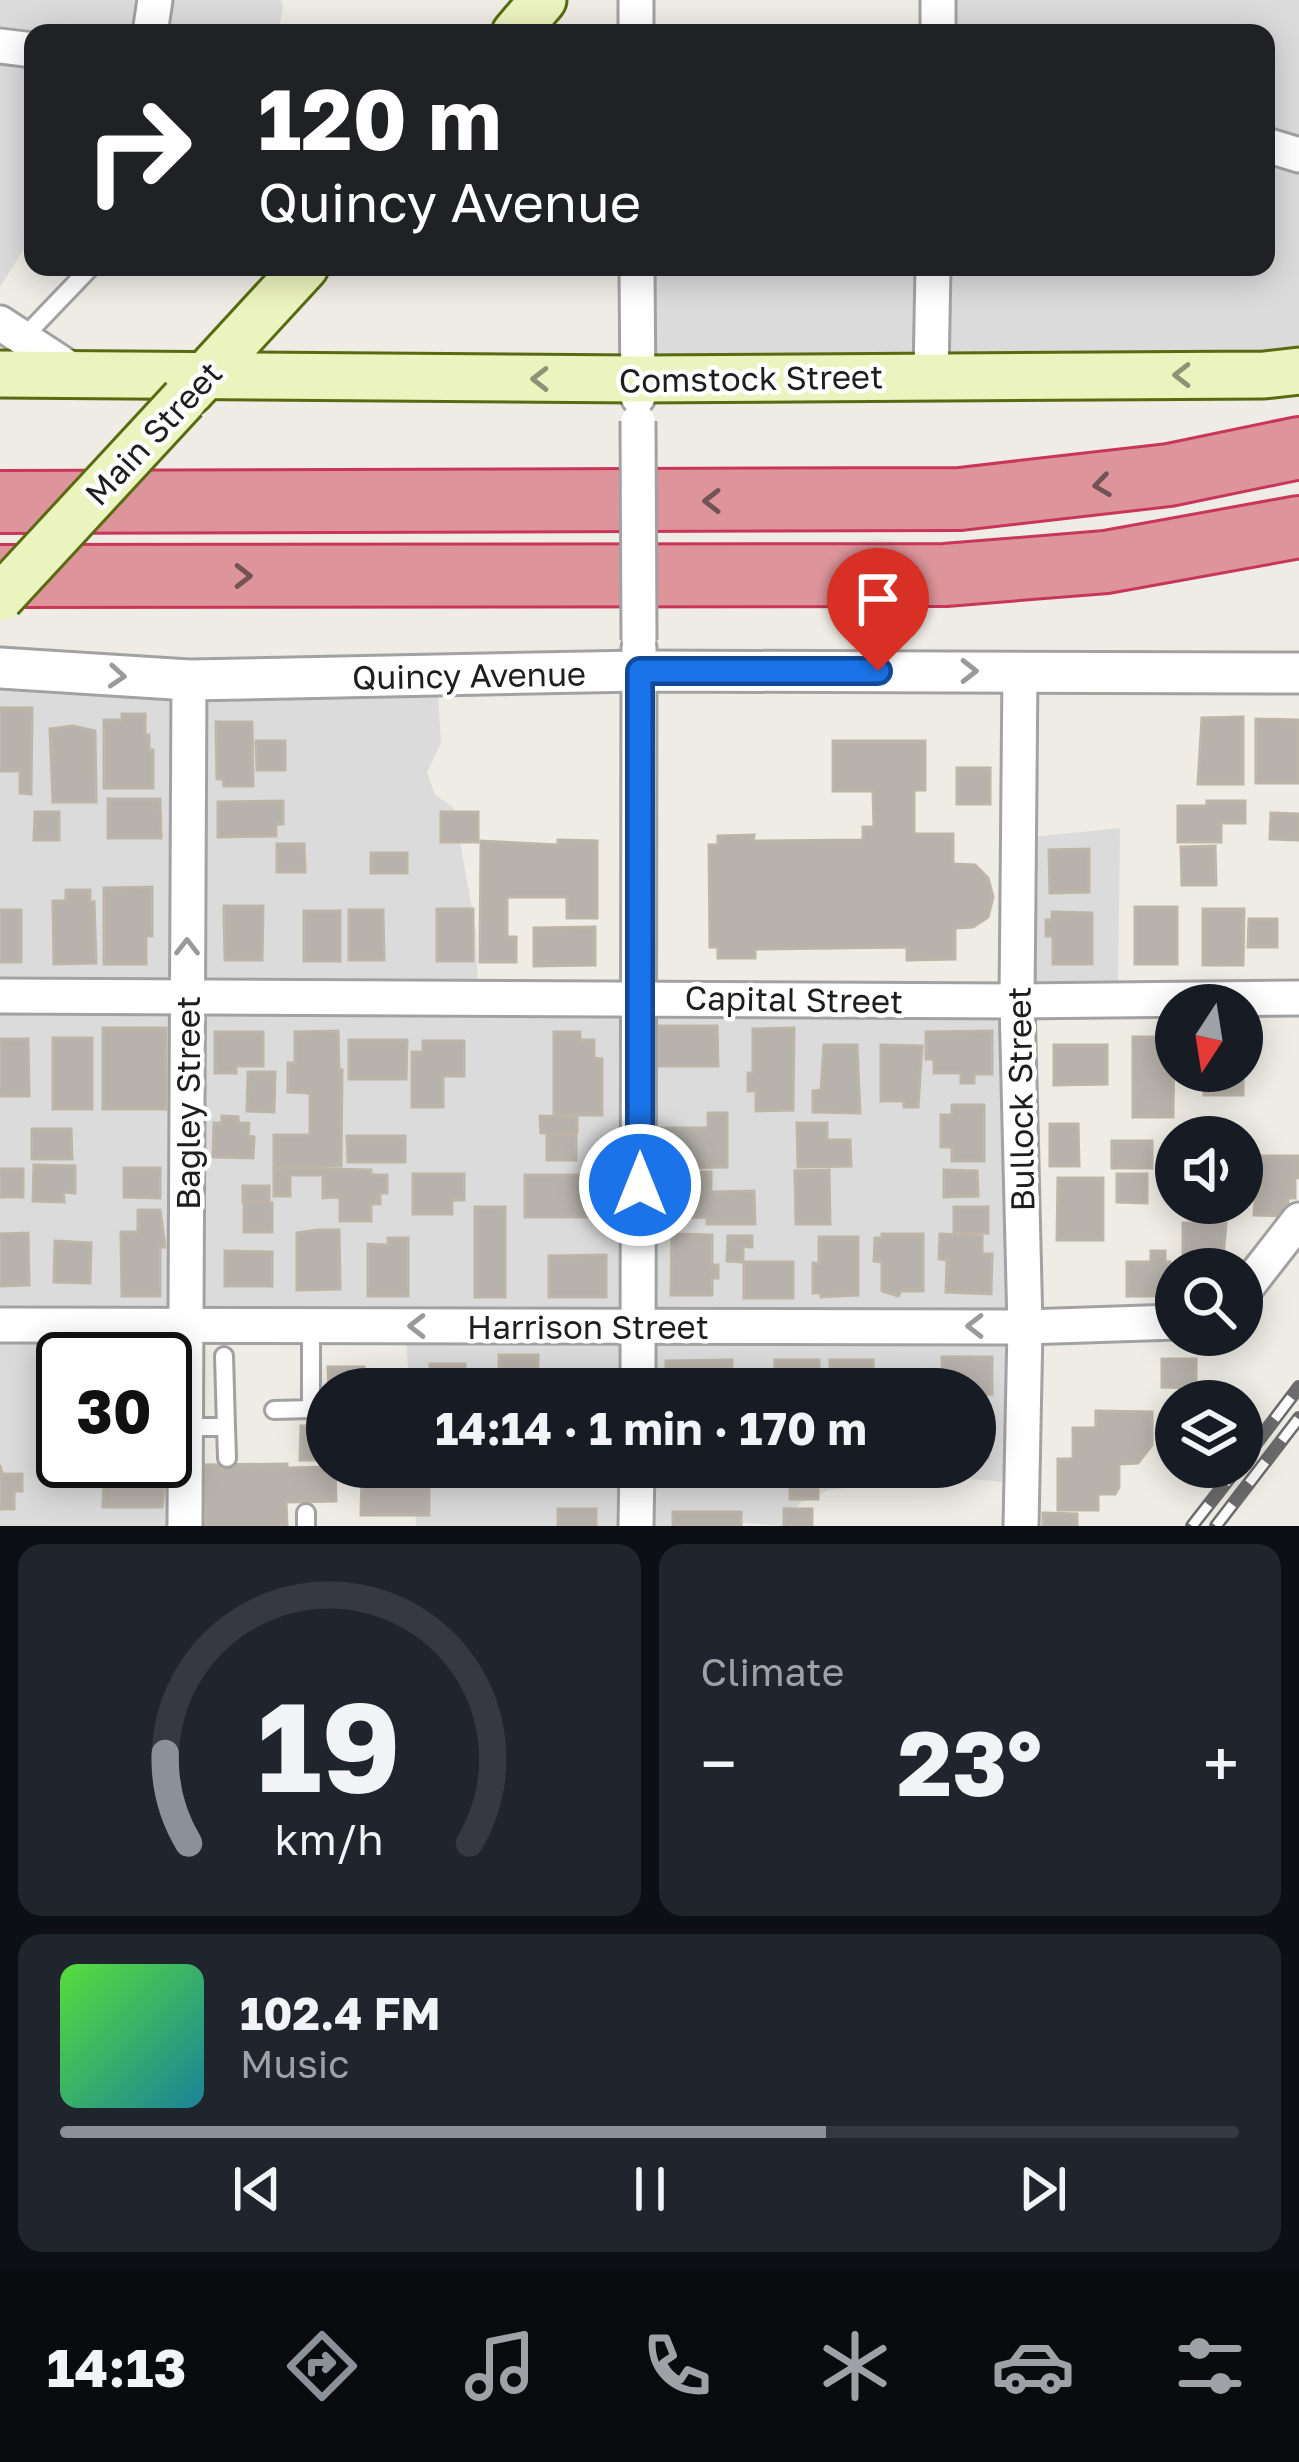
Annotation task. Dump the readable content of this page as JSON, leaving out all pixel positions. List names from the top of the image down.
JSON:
{
  "streets": {
    "main road": ["Comstock Street", "Main Street"],
    "street": [
      "Quincy Avenue",
      "Capital Street",
      "Bullock Street",
      "Bagley Street",
      "Harrison Street"
    ]
  },
  "crossings": [
    ["Comstock Street", "Main Street"],
    ["Quincy Avenue", "Bullock Street"],
    ["Quincy Avenue", "Bagley Street"],
    ["Capital Street", "Bullock Street"],
    ["Capital Street", "Bagley Street"],
    ["Bullock Street", "Harrison Street"],
    ["Bagley Street", "Harrison Street"]
  ],
  "one_way": [
    "Comstock Street",
    "Quincy Avenue",
    "Bagley Street",
    "Harrison Street"
  ],
  "north": "bottom",
  "page": {
    "turn": ["120 m", "Quincy Avenue"],
    "limit": "30",
    "trip": "14:14 · 1 min · 170 m",
    "tile": "Climate",
    "heat": ["−", "23°", "+"],
    "song": ["102.4 FM", "Music"],
    "tabs": "14:13",
    "gauge": ["19", "km/h"]
  }
}
